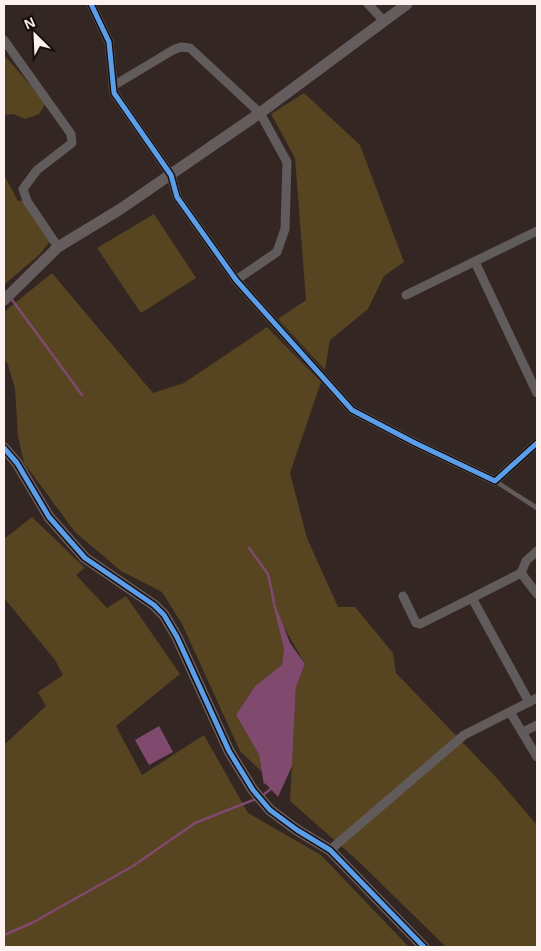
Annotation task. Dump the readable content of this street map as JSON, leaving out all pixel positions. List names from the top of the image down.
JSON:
{
  "north": "top left"
}
